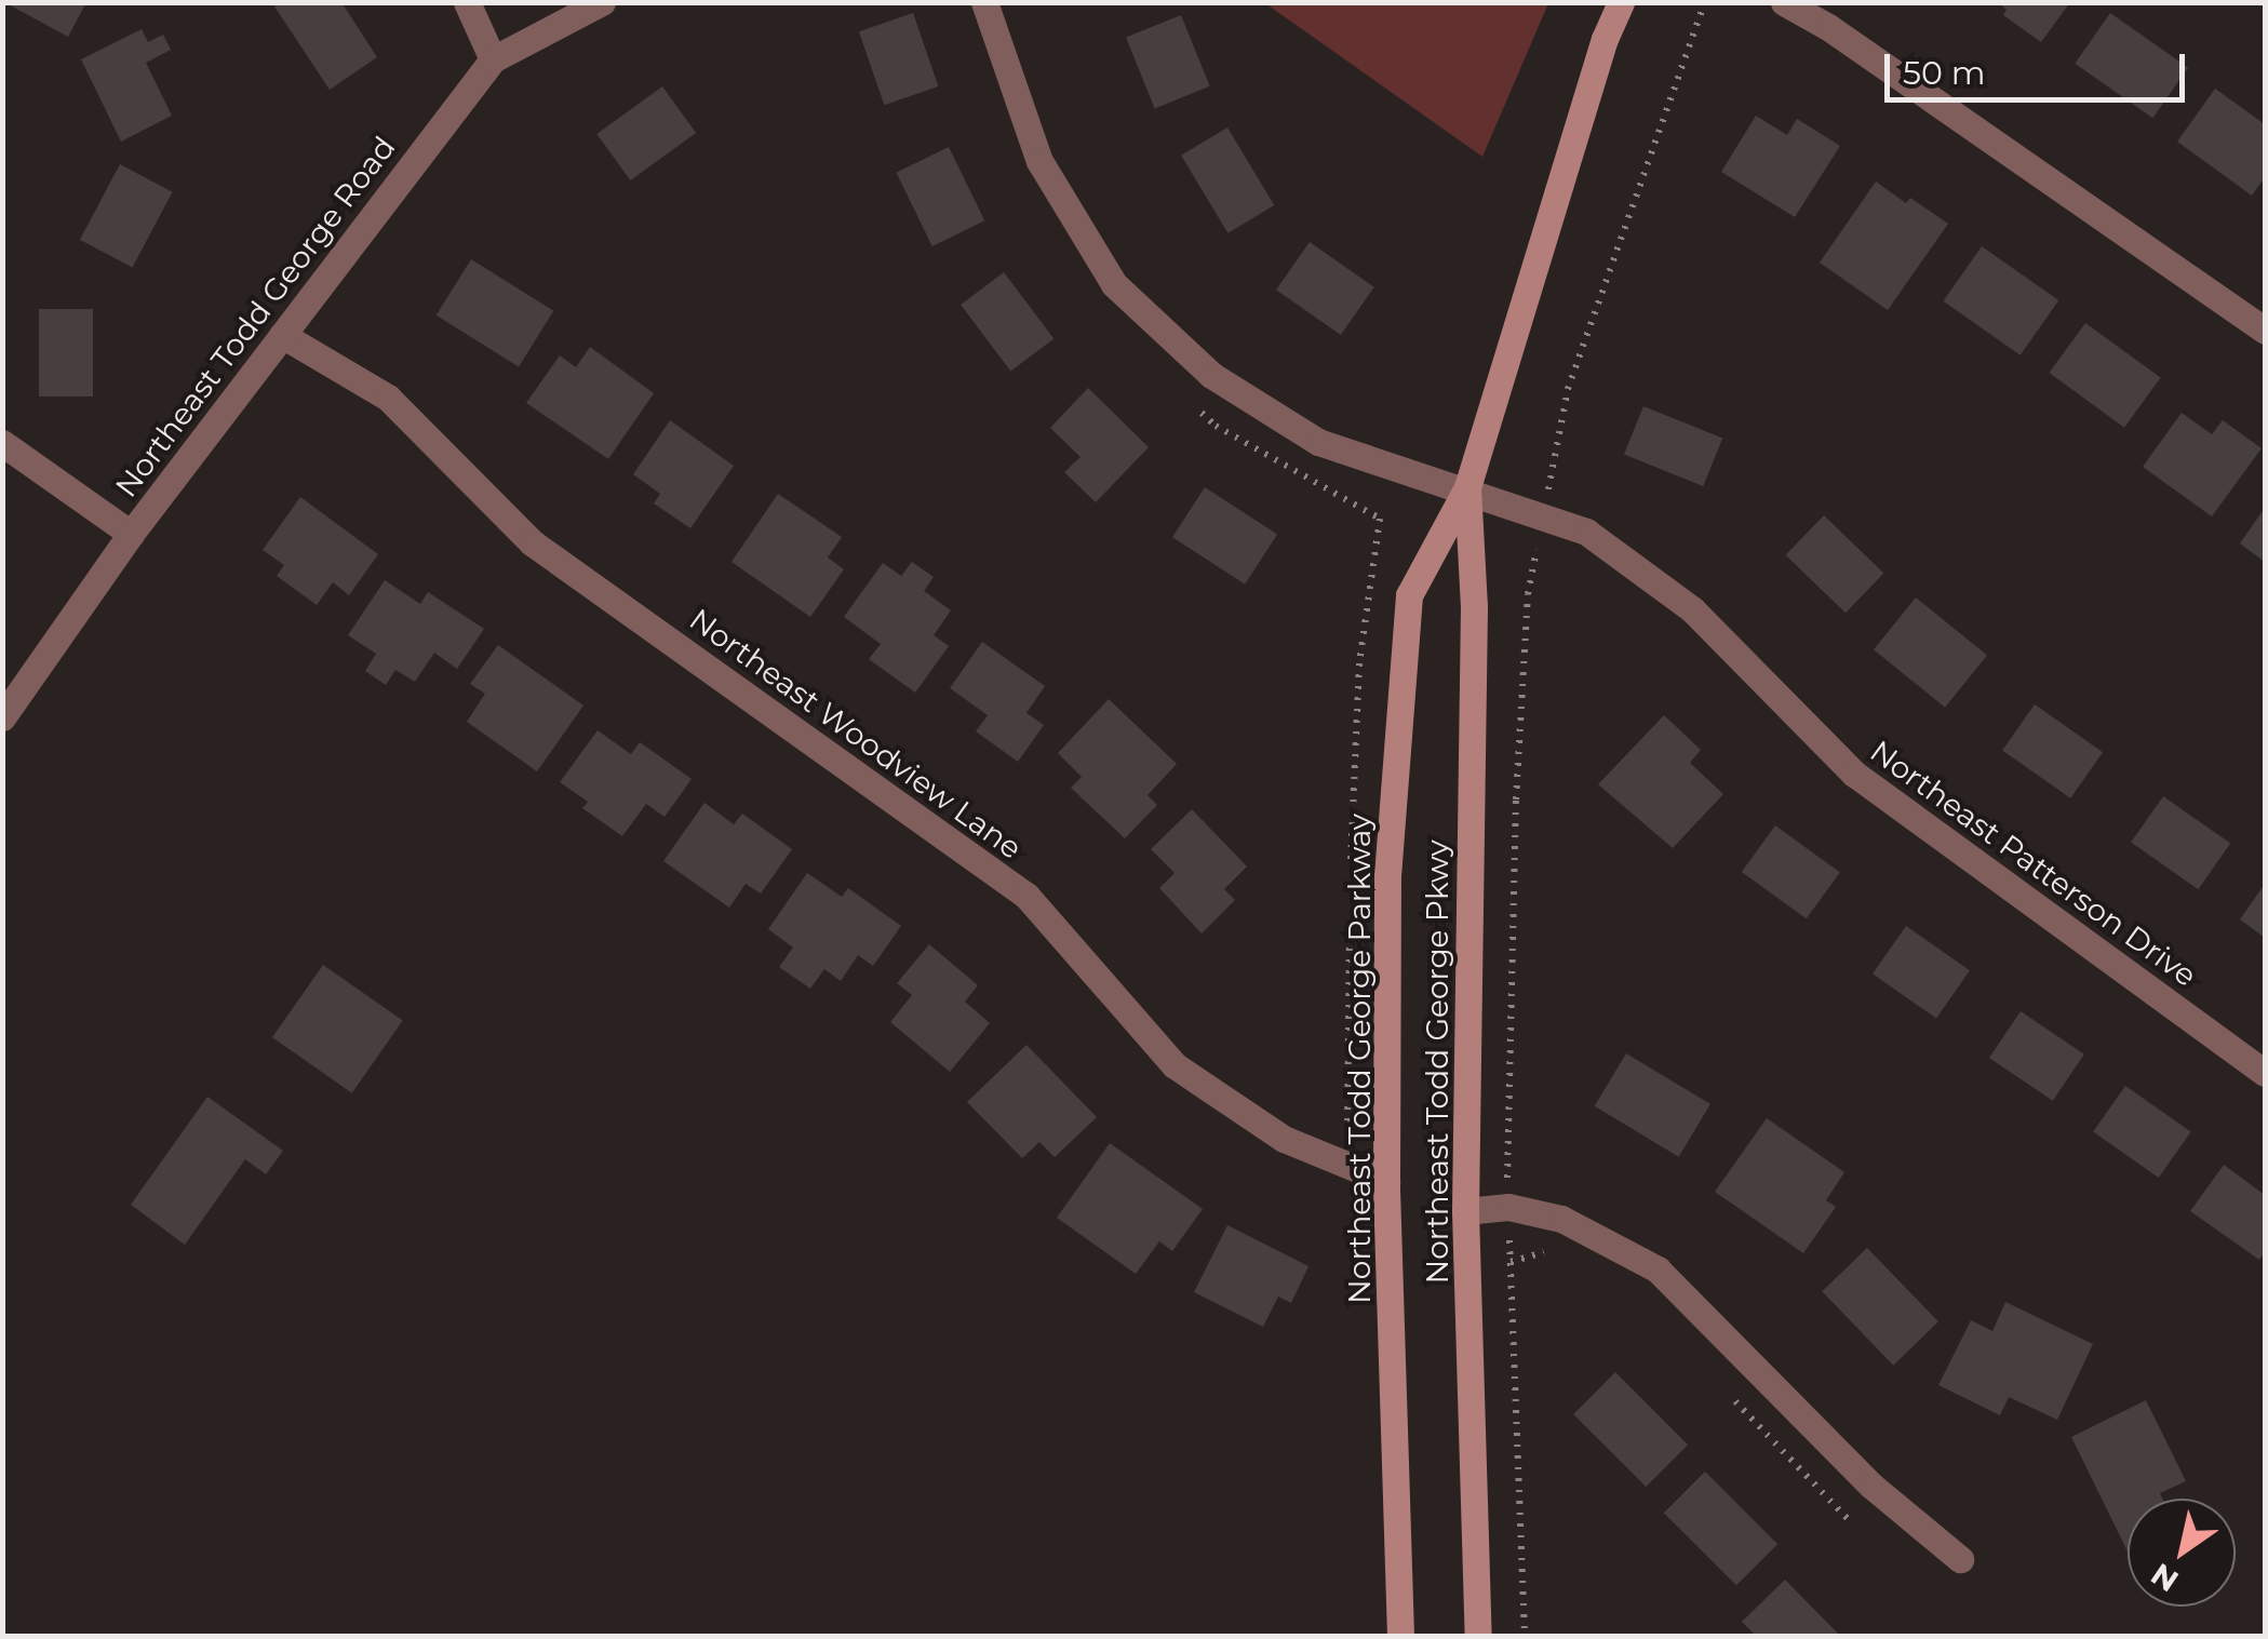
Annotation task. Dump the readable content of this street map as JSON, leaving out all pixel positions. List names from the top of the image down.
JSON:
{
  "streets": {
    "main road": ["Northeast Todd George Parkway", "Northeast Todd George Pkwy"],
    "street": ["Northeast Todd George Road", "Northeast Woodview Lane", "Northeast Patterson Drive"]
  },
  "crossings": [
    ["Northeast Todd George Road", "Northeast Woodview Lane"],
    ["Northeast Woodview Lane", "Northeast Todd George Parkway"],
    ["Northeast Patterson Drive", "Northeast Todd George Parkway"],
    ["Northeast Patterson Drive", "Northeast Todd George Pkwy"],
    ["Northeast Todd George Parkway", "Northeast Todd George Pkwy"]
  ],
  "scale_bar": "50 m",
  "north": "bottom left"
}
